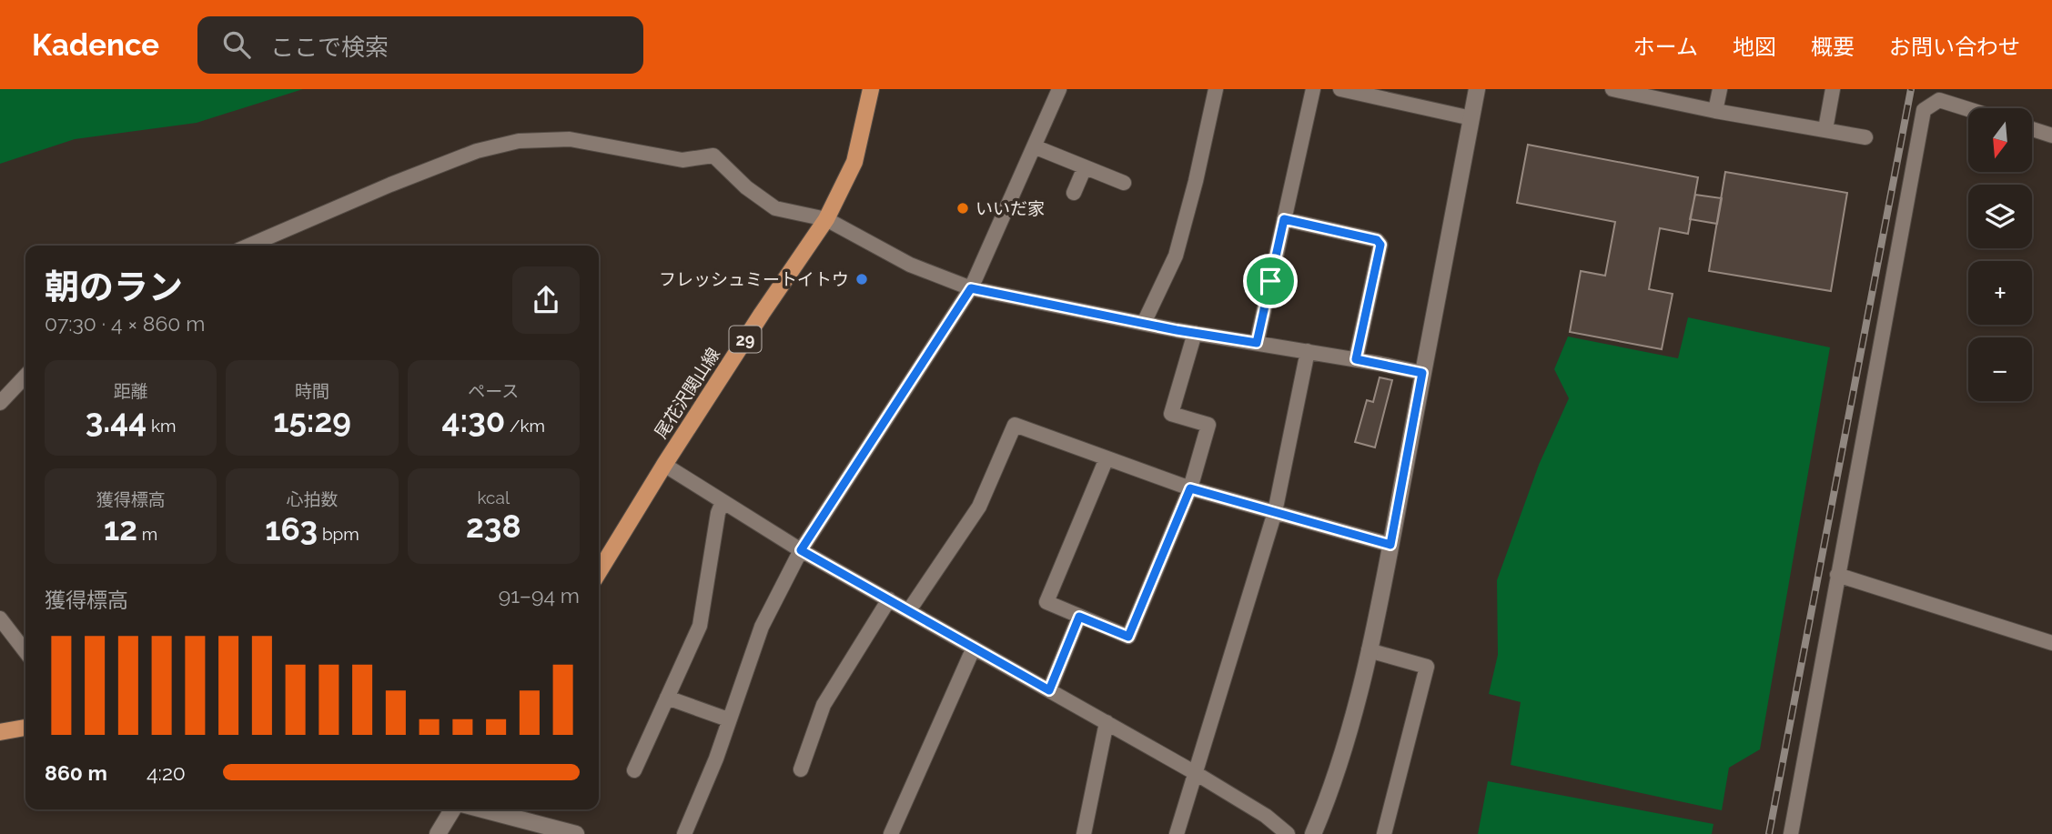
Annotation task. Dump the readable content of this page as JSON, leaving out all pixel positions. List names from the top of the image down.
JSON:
{
  "streets": {
    "main road": ["29", "尾花沢関山線"]
  },
  "places": ["いいだ家", "フレッシュミートイトウ"],
  "north": "bottom",
  "page": {
    "header": "Kadence",
    "search": "ここで検索",
    "nav": [
      "ホーム",
      "地図",
      "概要",
      "お問い合わせ"
    ],
    "map_buttons": ["+", "−"],
    "heading": ["朝のラン", "07:30 · 4 × 860 m"],
    "stats": [
      ["距離", "3.44 km"],
      ["時間", "15:29"],
      ["ペース", "4:30 /km"],
      ["獲得標高", "12 m"],
      ["心拍数", "163 bpm"],
      ["kcal", "238"]
    ],
    "chart": ["獲得標高", "91–94 m"],
    "list": [
      {
        "name": "860 m",
        "note": "4:20"
      }
    ]
  }
}
